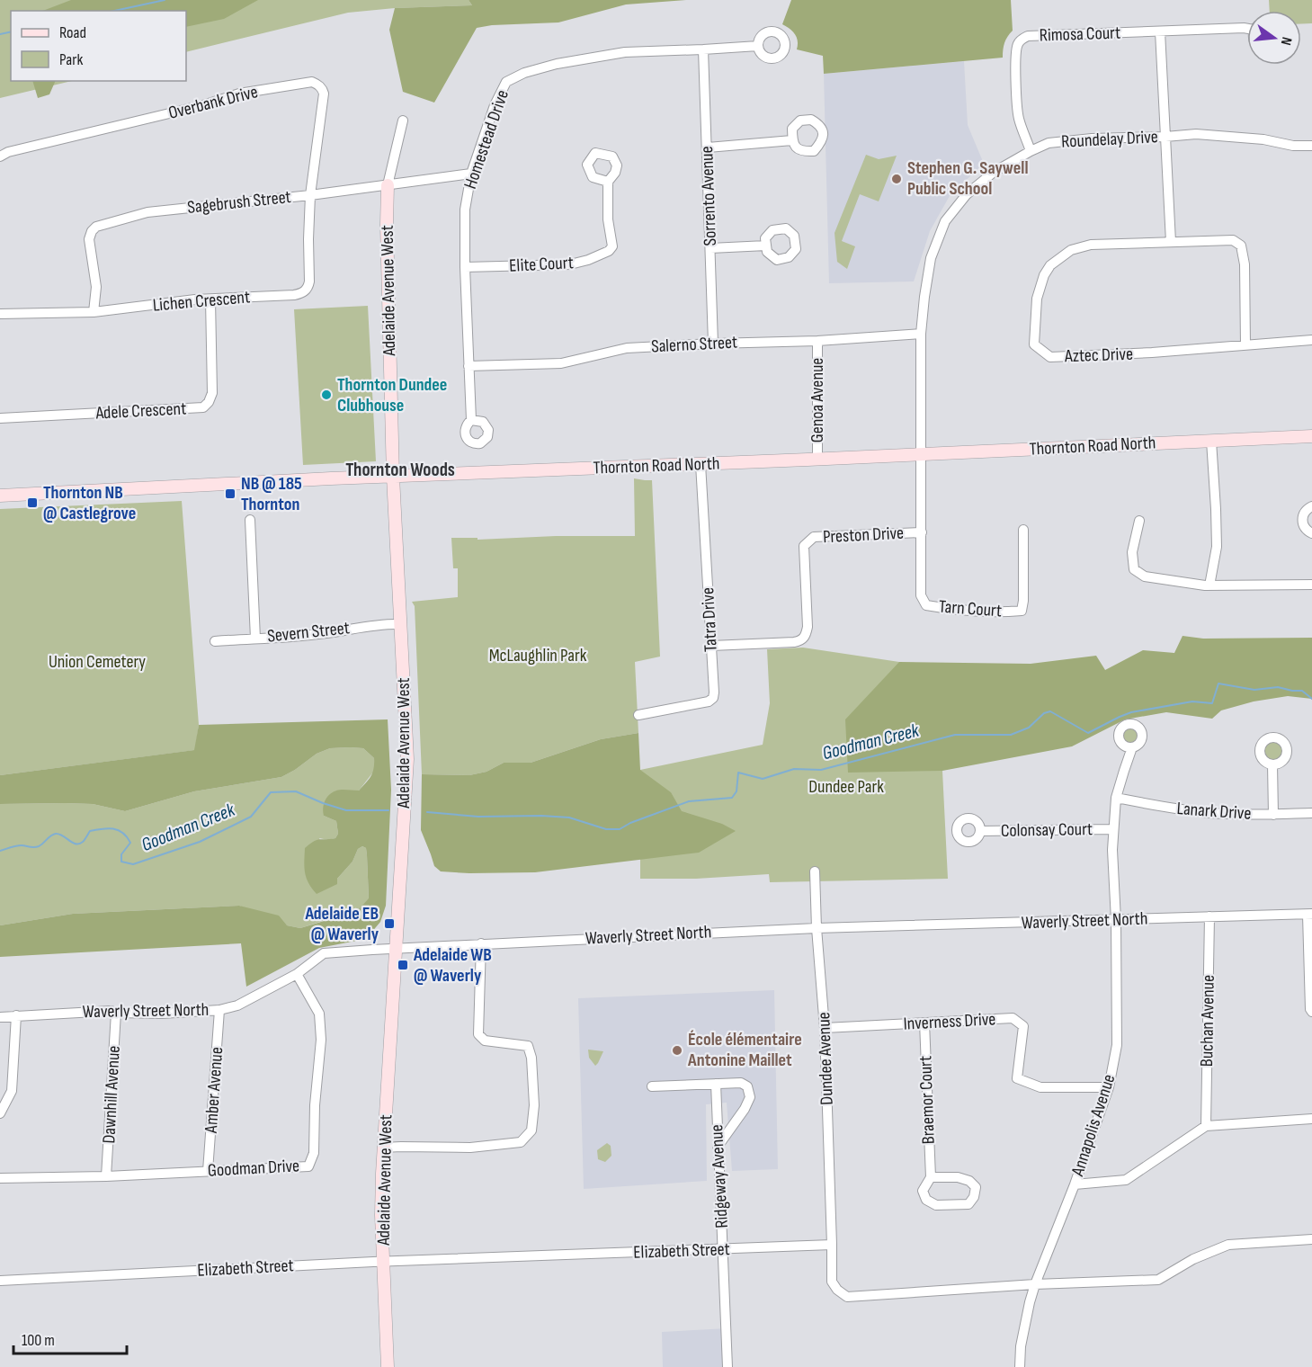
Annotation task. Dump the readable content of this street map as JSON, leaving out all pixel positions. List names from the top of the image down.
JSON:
{
  "streets": {
    "main road": ["Adelaide Avenue West", "Thornton Road North"],
    "street": [
      "Rimosa Court",
      "Overbank Drive",
      "Homestead Drive",
      "Roundelay Drive",
      "Sorrento Avenue",
      "Sagebrush Street",
      "Elite Court",
      "Lichen Crescent",
      "Salerno Street",
      "Aztec Drive",
      "Genoa Avenue",
      "Adele Crescent",
      "Preston Drive",
      "Tarn Court",
      "Tatra Drive",
      "Severn Street",
      "Lanark Drive",
      "Colonsay Court",
      "Waverly Street North",
      "Buchan Avenue",
      "Inverness Drive",
      "Dundee Avenue",
      "Amber Avenue",
      "Dawnhill Avenue",
      "Braemor Court",
      "Annapolis Avenue",
      "Goodman Drive",
      "Ridgeway Avenue",
      "Elizabeth Street"
    ]
  },
  "crossings": [
    ["Rimosa Court", "Roundelay Drive"],
    ["Overbank Drive", "Sagebrush Street"],
    ["Overbank Drive", "Lichen Crescent"],
    ["Homestead Drive", "Sorrento Avenue"],
    ["Homestead Drive", "Sagebrush Street"],
    ["Homestead Drive", "Elite Court"],
    ["Homestead Drive", "Salerno Street"],
    ["Roundelay Drive", "Salerno Street"],
    ["Roundelay Drive", "Thornton Road North"],
    ["Roundelay Drive", "Tarn Court"],
    ["Sorrento Avenue", "Salerno Street"],
    ["Sagebrush Street", "Adelaide Avenue West"],
    ["Sagebrush Street", "Lichen Crescent"],
    ["Adelaide Avenue West", "Thornton Road North"],
    ["Adelaide Avenue West", "Severn Street"],
    ["Adelaide Avenue West", "Waverly Street North"],
    ["Adelaide Avenue West", "Elizabeth Street"],
    ["Lichen Crescent", "Adele Crescent"],
    ["Salerno Street", "Genoa Avenue"],
    ["Genoa Avenue", "Thornton Road North"],
    ["Thornton Road North", "Tarn Court"],
    ["Thornton Road North", "Tatra Drive"],
    ["Preston Drive", "Tarn Court"],
    ["Preston Drive", "Tatra Drive"],
    ["Lanark Drive", "Annapolis Avenue"],
    ["Colonsay Court", "Annapolis Avenue"],
    ["Waverly Street North", "Buchan Avenue"],
    ["Waverly Street North", "Dundee Avenue"],
    ["Waverly Street North", "Amber Avenue"],
    ["Waverly Street North", "Dawnhill Avenue"],
    ["Waverly Street North", "Annapolis Avenue"],
    ["Waverly Street North", "Goodman Drive"],
    ["Inverness Drive", "Dundee Avenue"],
    ["Inverness Drive", "Braemor Court"],
    ["Inverness Drive", "Annapolis Avenue"],
    ["Dundee Avenue", "Elizabeth Street"],
    ["Amber Avenue", "Goodman Drive"],
    ["Dawnhill Avenue", "Goodman Drive"],
    ["Ridgeway Avenue", "Elizabeth Street"]
  ],
  "districts": ["Thornton Woods"],
  "water": ["Goodman Creek"],
  "parks": ["McLaughlin Park", "Union Cemetery", "Dundee Park"],
  "places": {
    "other": ["Stephen G. Saywell Public School", "Thornton Dundee Clubhouse", "École élémentaire Antonine Maillet"],
    "transit": [
      "NB @ 185 Thornton",
      "Thornton NB @ Castlegrove",
      "Adelaide EB @ Waverly",
      "Adelaide WB @ Waverly"
    ]
  },
  "legend": ["Road", "Park"],
  "scale_bar": "100 m",
  "north": "right"
}
